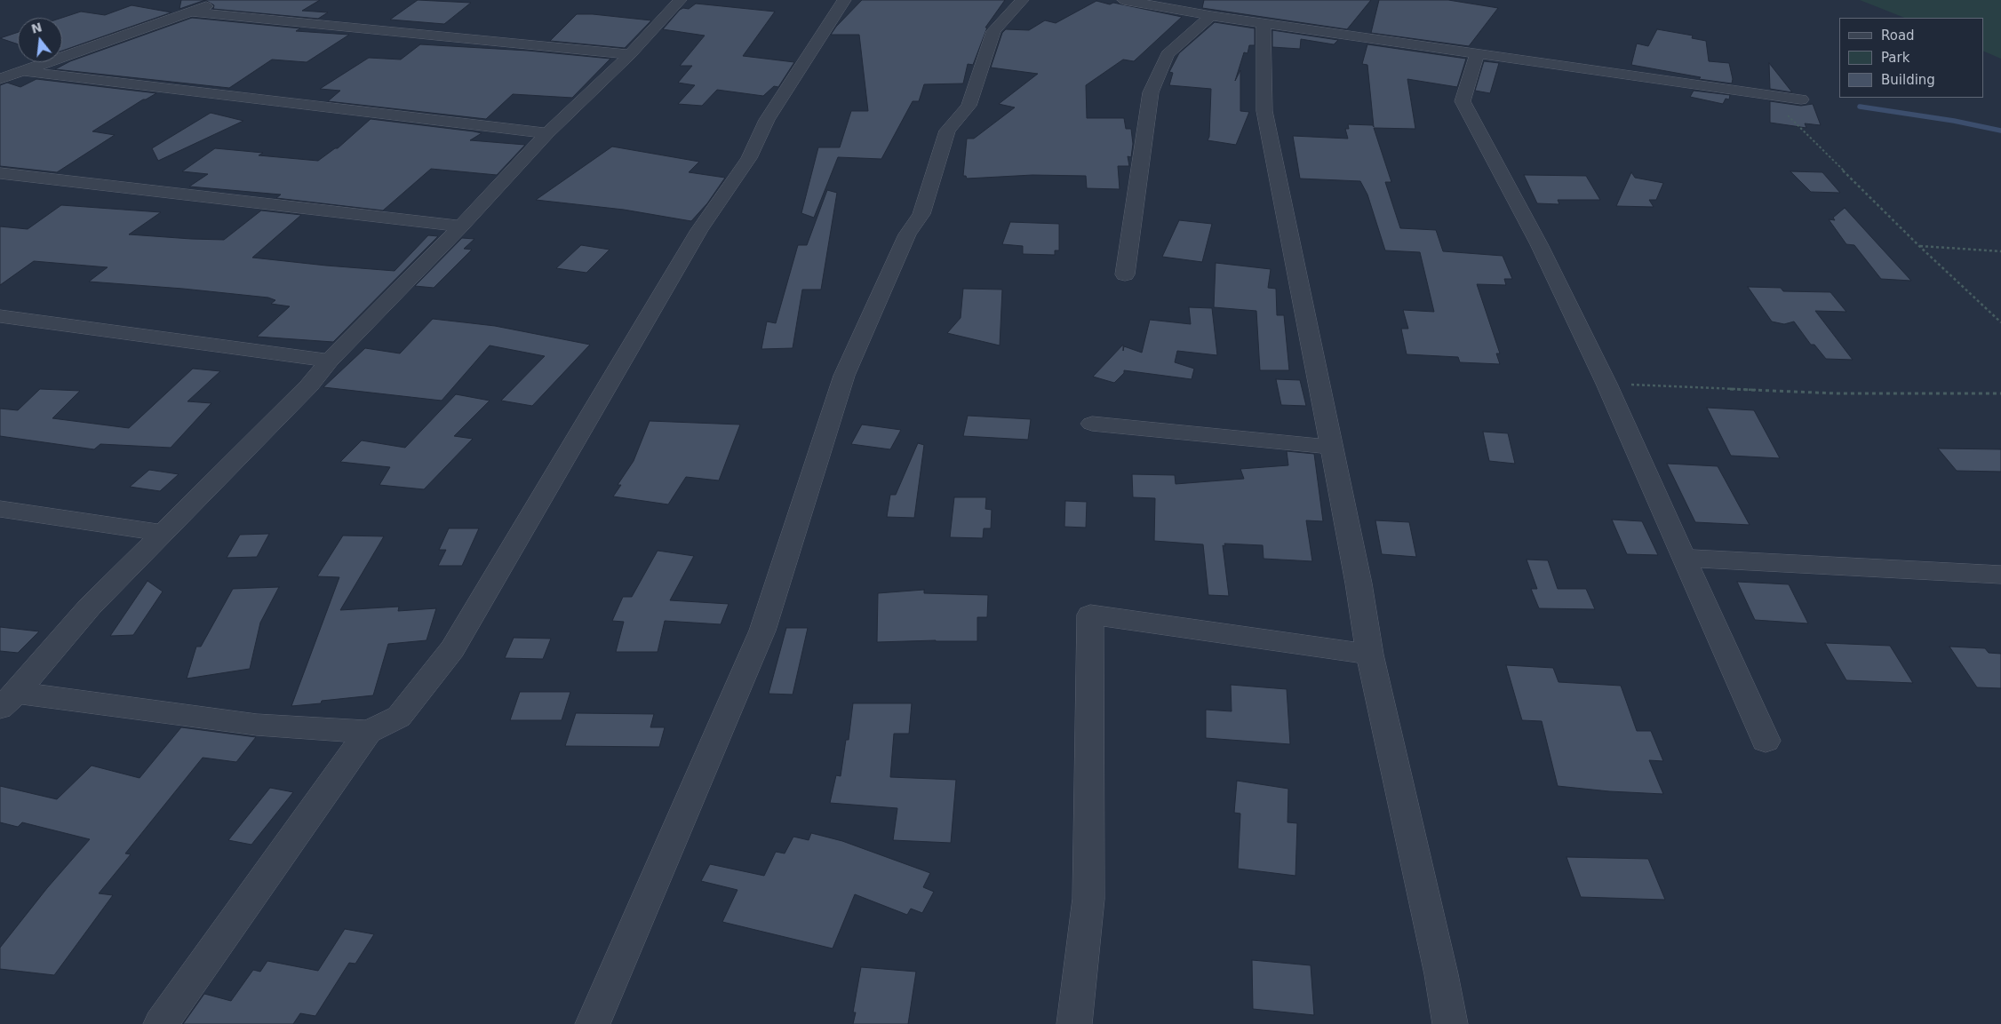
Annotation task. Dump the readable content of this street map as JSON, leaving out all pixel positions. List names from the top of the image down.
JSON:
{
  "legend": ["Road", "Park", "Building"],
  "north": "top"
}
